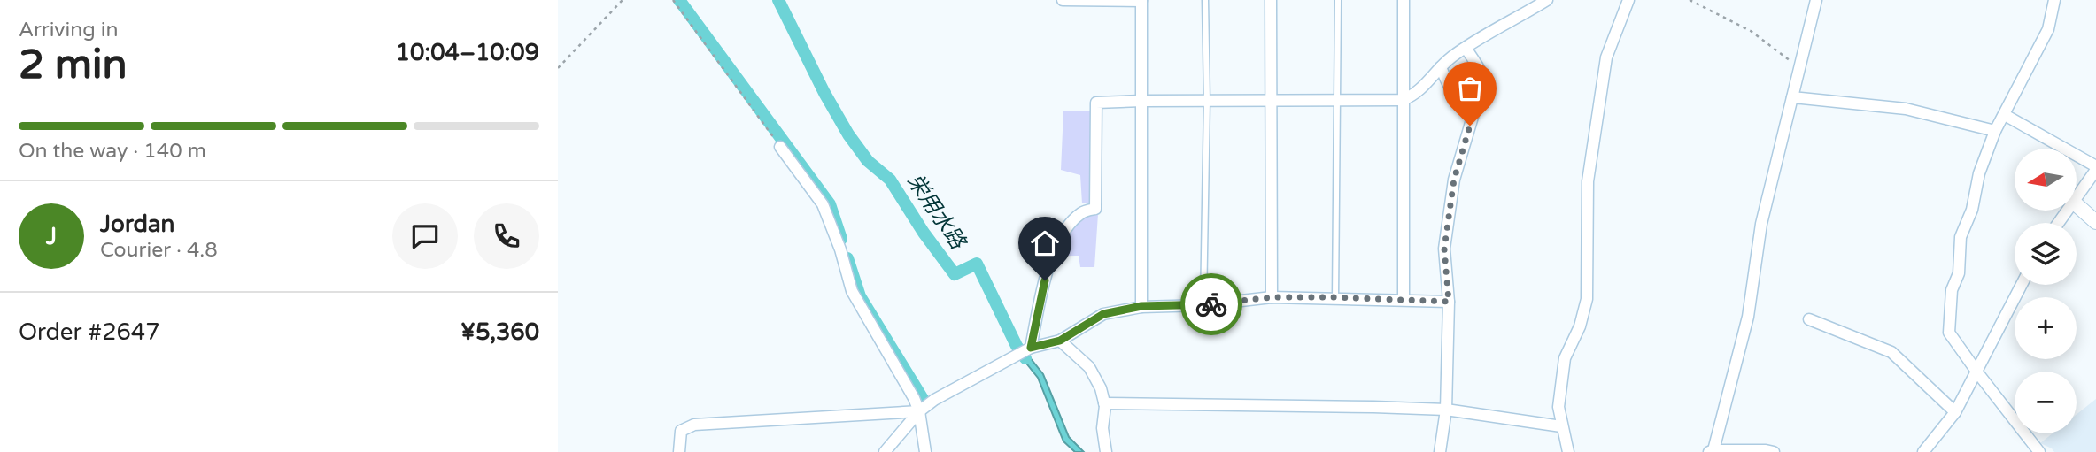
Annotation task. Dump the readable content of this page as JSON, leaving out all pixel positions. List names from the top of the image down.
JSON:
{
  "water": ["栄用水路"],
  "north": "left",
  "page": {
    "heading": ["2 min", "Arriving in", "10:04–10:09"],
    "panel": [
      "Jordan",
      "Courier · 4.8",
      "Order #2647",
      "¥5,360"
    ],
    "bar": "On the way · 140 m",
    "map_buttons": ["+", "−"],
    "round": "J"
  }
}
